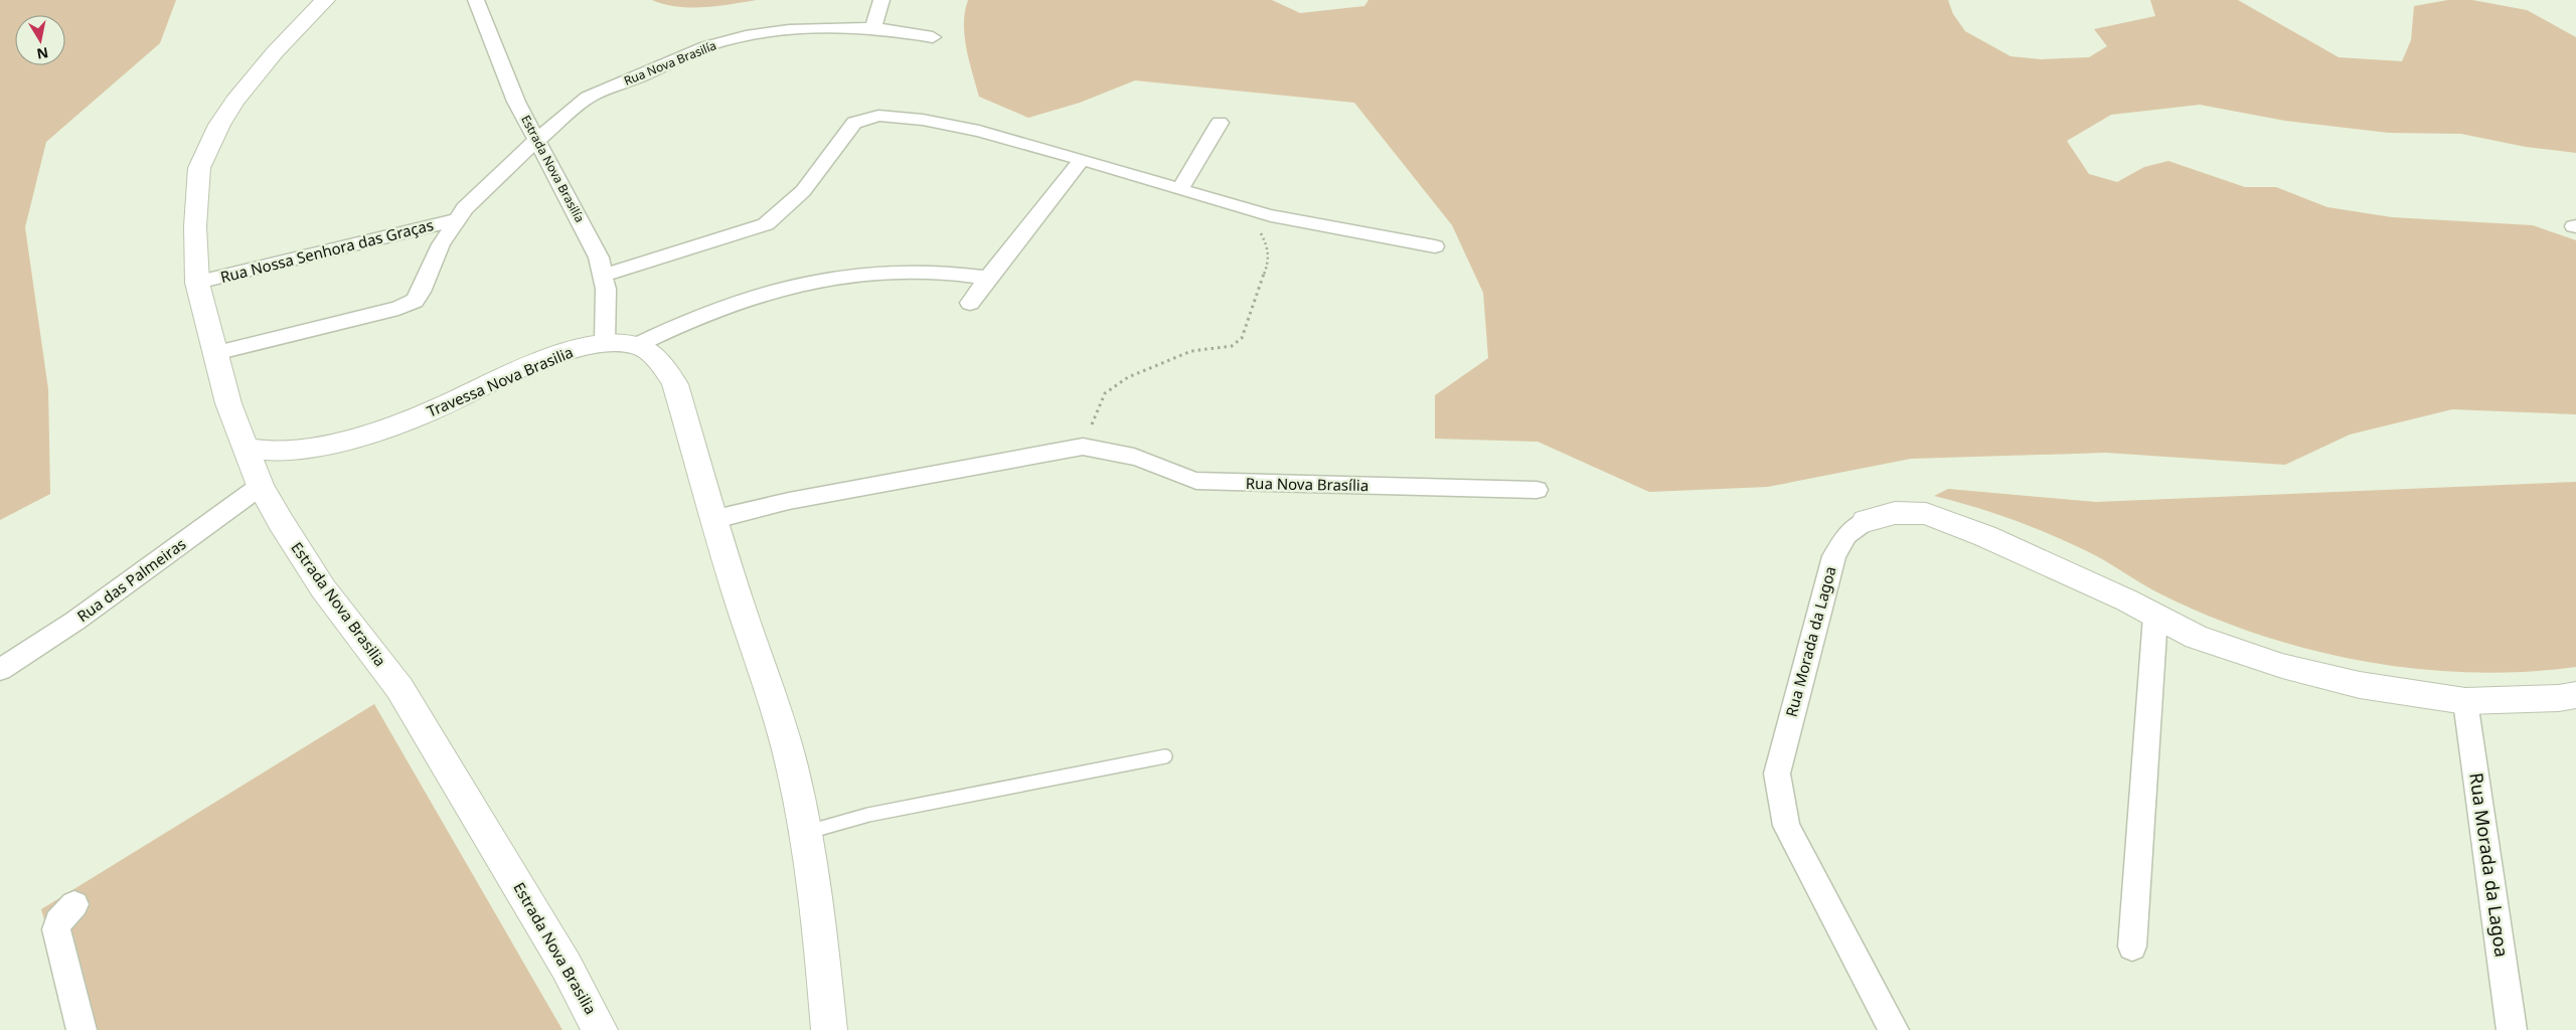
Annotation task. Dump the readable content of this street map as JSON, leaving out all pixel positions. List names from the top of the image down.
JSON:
{
  "streets": {
    "street": [
      "Rua Nova Brasilía",
      "Estrada Nova Brasilía",
      "Rua Nossa Senhora das Graças",
      "Travessa Nova Brasilia",
      "Rua Nova Brasília",
      "Rua das Palmeiras",
      "Estrada Nova Brasilia",
      "Rua Morada da Lagoa"
    ]
  },
  "crossings": [
    ["Rua Nova Brasilía", "Estrada Nova Brasilía"],
    ["Rua Nova Brasilía", "Rua Nossa Senhora das Graças"],
    ["Rua Nova Brasilía", "Estrada Nova Brasilia"],
    ["Estrada Nova Brasilía", "Travessa Nova Brasilia"],
    ["Rua Nossa Senhora das Graças", "Estrada Nova Brasilia"],
    ["Travessa Nova Brasilia", "Estrada Nova Brasilia"],
    ["Rua das Palmeiras", "Estrada Nova Brasilia"]
  ],
  "north": "bottom"
}
